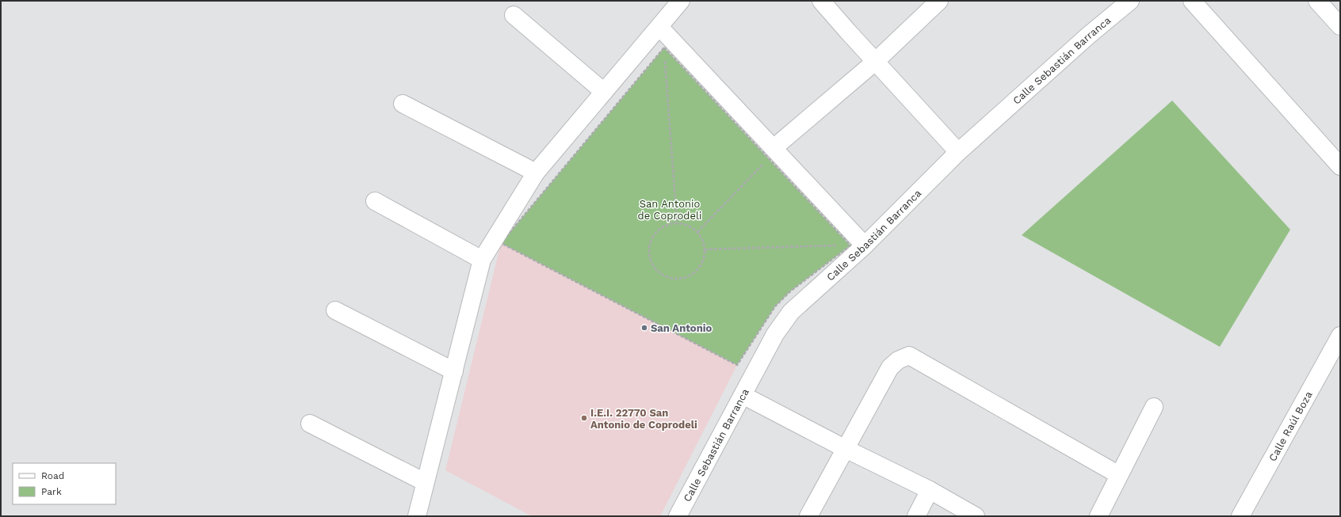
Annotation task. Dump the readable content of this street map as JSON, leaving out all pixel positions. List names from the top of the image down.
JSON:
{
  "streets": {
    "street": ["Calle Sebastián Barranca", "Calle Raúl Boza"]
  },
  "parks": ["San Antonio de Coprodeli"],
  "places": ["San Antonio", "I.E.I. 22770 San Antonio de Coprodeli"],
  "legend": ["Road", "Park"]
}
